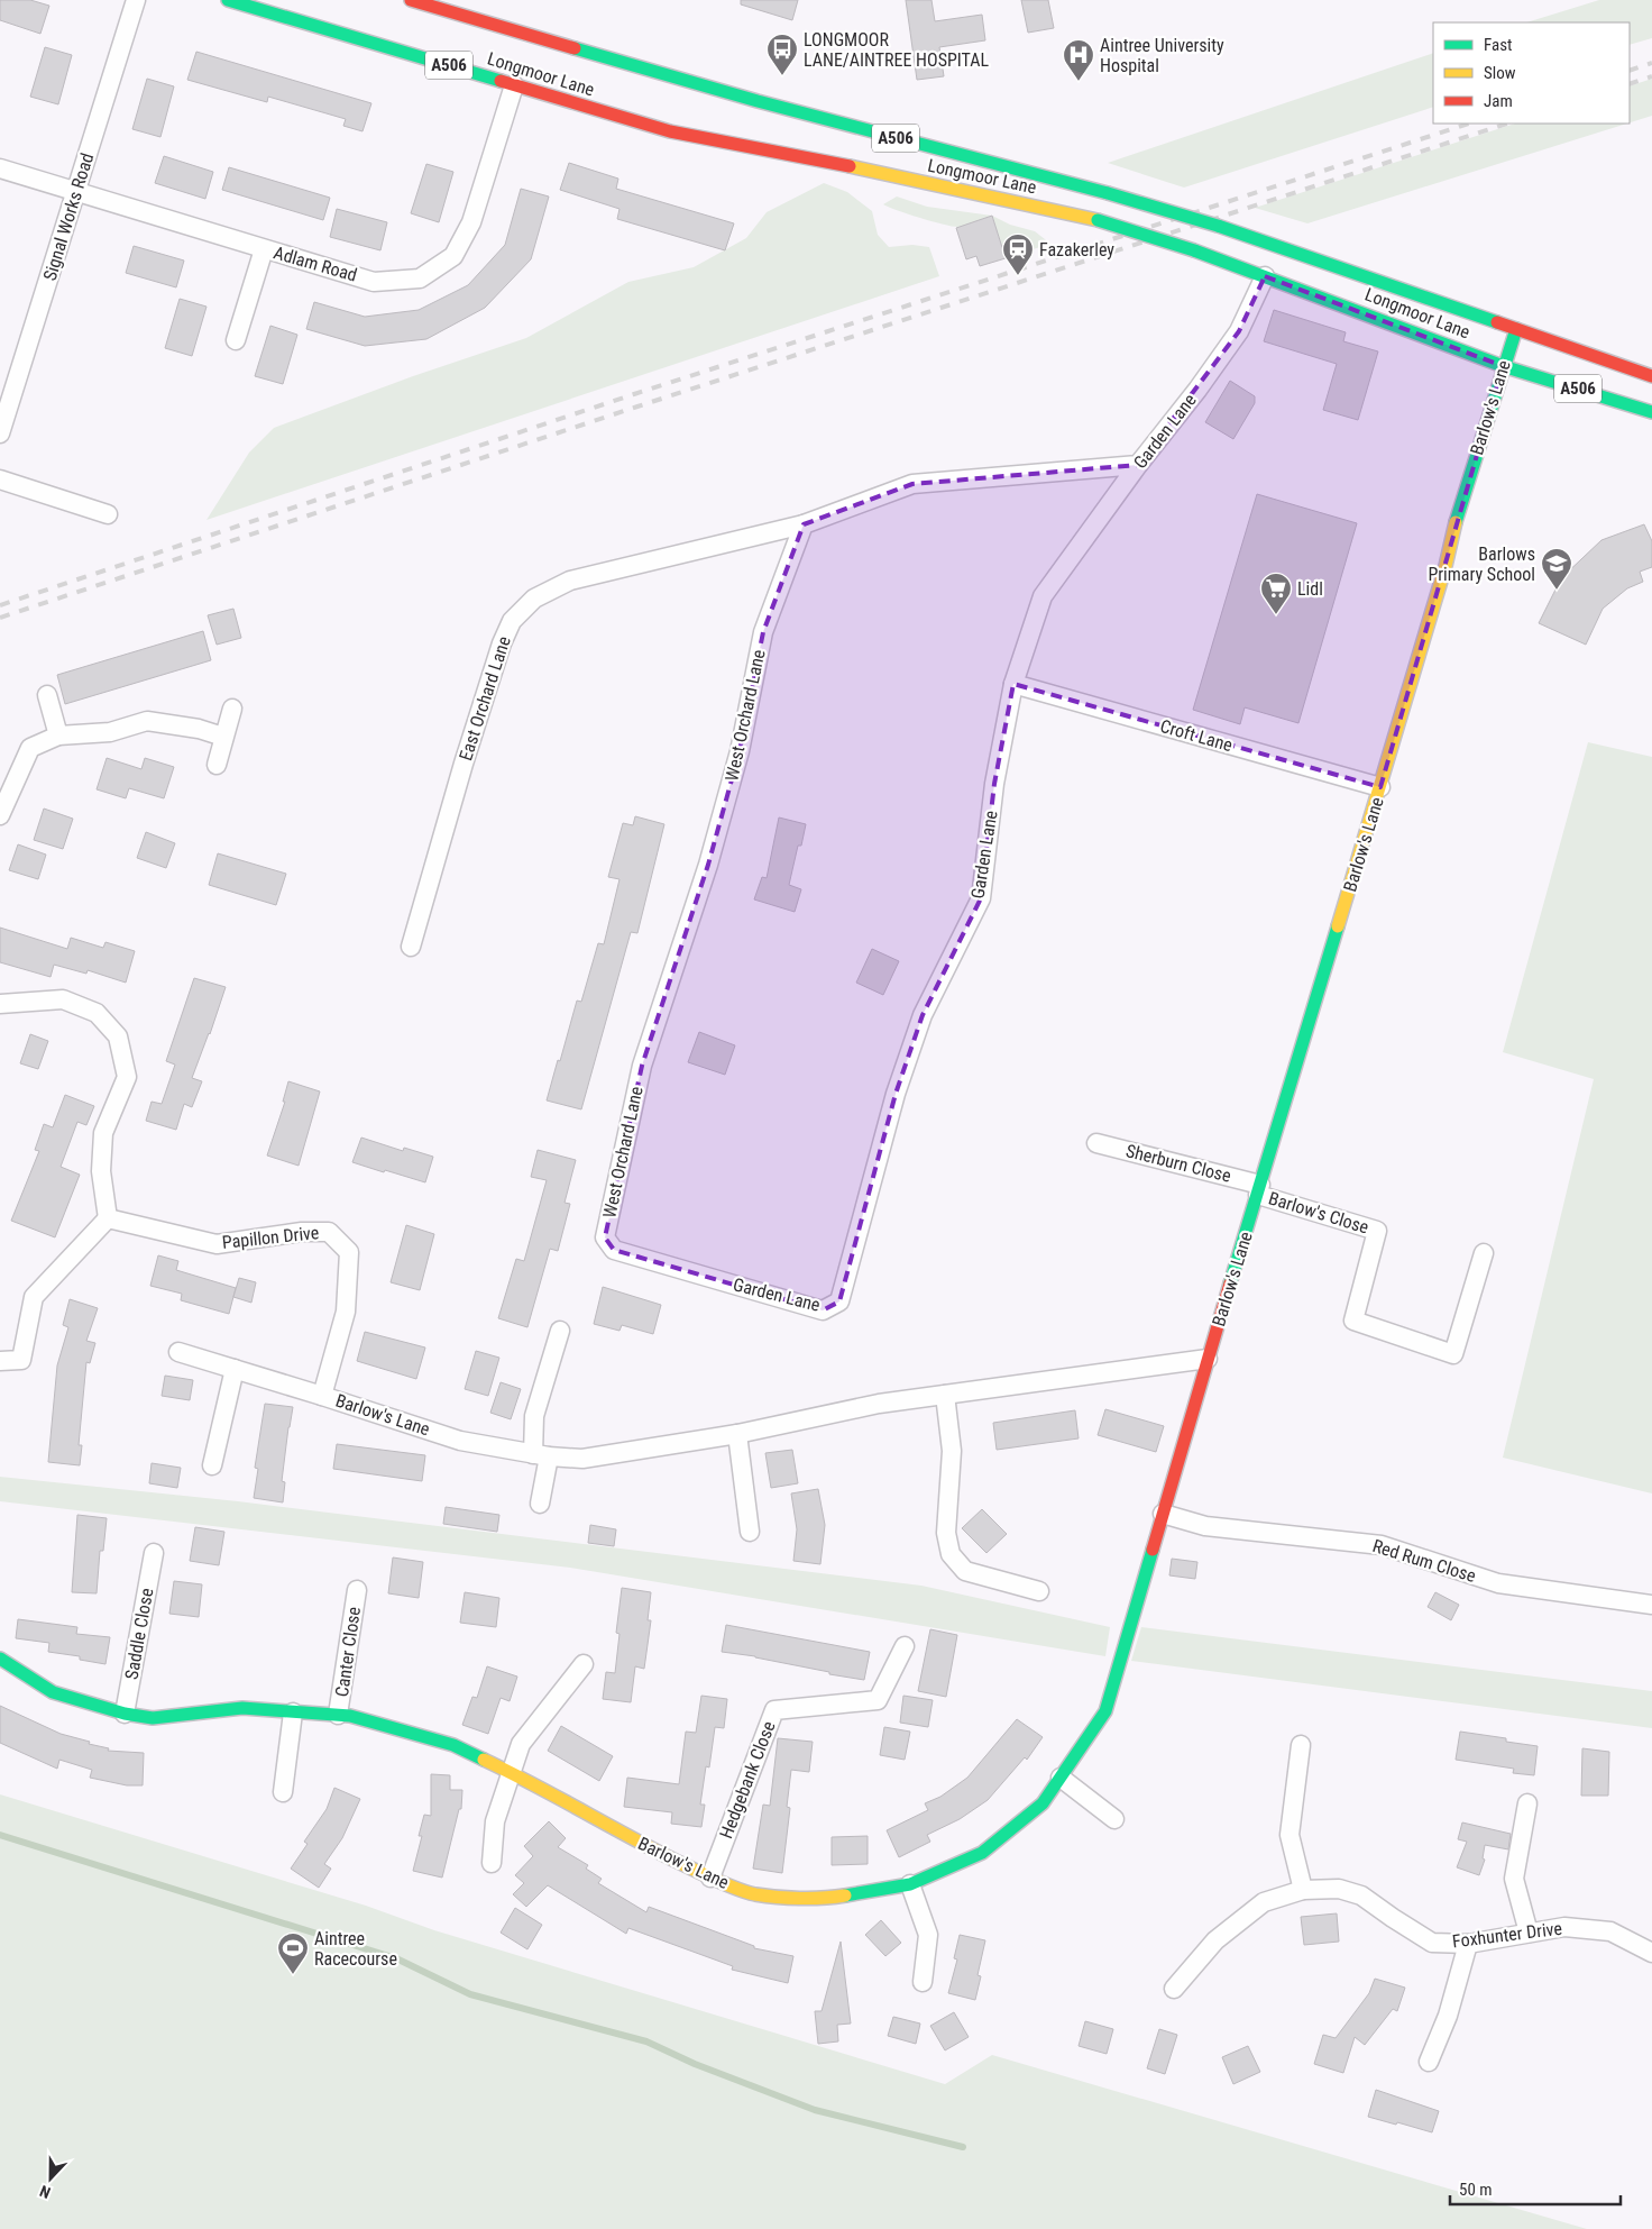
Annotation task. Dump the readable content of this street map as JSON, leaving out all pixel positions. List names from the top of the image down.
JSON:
{
  "streets": {
    "main road": ["A506", "Longmoor Lane", "Barlow's Lane"],
    "street": [
      "Signal Works Road",
      "Adlam Road",
      "Garden Lane",
      "East Orchard Lane",
      "West Orchard Lane",
      "Croft Lane",
      "Sherburn Close",
      "Barlow's Close",
      "Papillon Drive",
      "Red Rum Close",
      "Saddle Close",
      "Canter Close",
      "Hedgebank Close",
      "Foxhunter Drive"
    ]
  },
  "crossings": [
    ["Longmoor Lane", "Adlam Road"],
    ["Longmoor Lane", "Barlow's Lane"],
    ["Longmoor Lane", "Garden Lane"],
    ["Signal Works Road", "Adlam Road"],
    ["Barlow's Lane", "Croft Lane"],
    ["Barlow's Lane", "Sherburn Close"],
    ["Barlow's Lane", "Barlow's Close"],
    ["Barlow's Lane", "Papillon Drive"],
    ["Barlow's Lane", "Red Rum Close"],
    ["Barlow's Lane", "Saddle Close"],
    ["Barlow's Lane", "Canter Close"],
    ["Barlow's Lane", "Hedgebank Close"],
    ["Garden Lane", "West Orchard Lane"],
    ["Garden Lane", "Croft Lane"],
    ["East Orchard Lane", "West Orchard Lane"],
    ["Sherburn Close", "Barlow's Close"]
  ],
  "places": {
    "bus stop": ["LONGMOOR LANE/AINTREE HOSPITAL"],
    "hospital": ["Aintree University Hospital"],
    "station": ["Fazakerley"],
    "school or university": ["Barlows Primary School"],
    "supermarket": ["Lidl"],
    "sports": ["Aintree Racecourse"]
  },
  "legend": ["Fast", "Slow", "Jam"],
  "scale_bar": "50 m",
  "north": "bottom"
}
